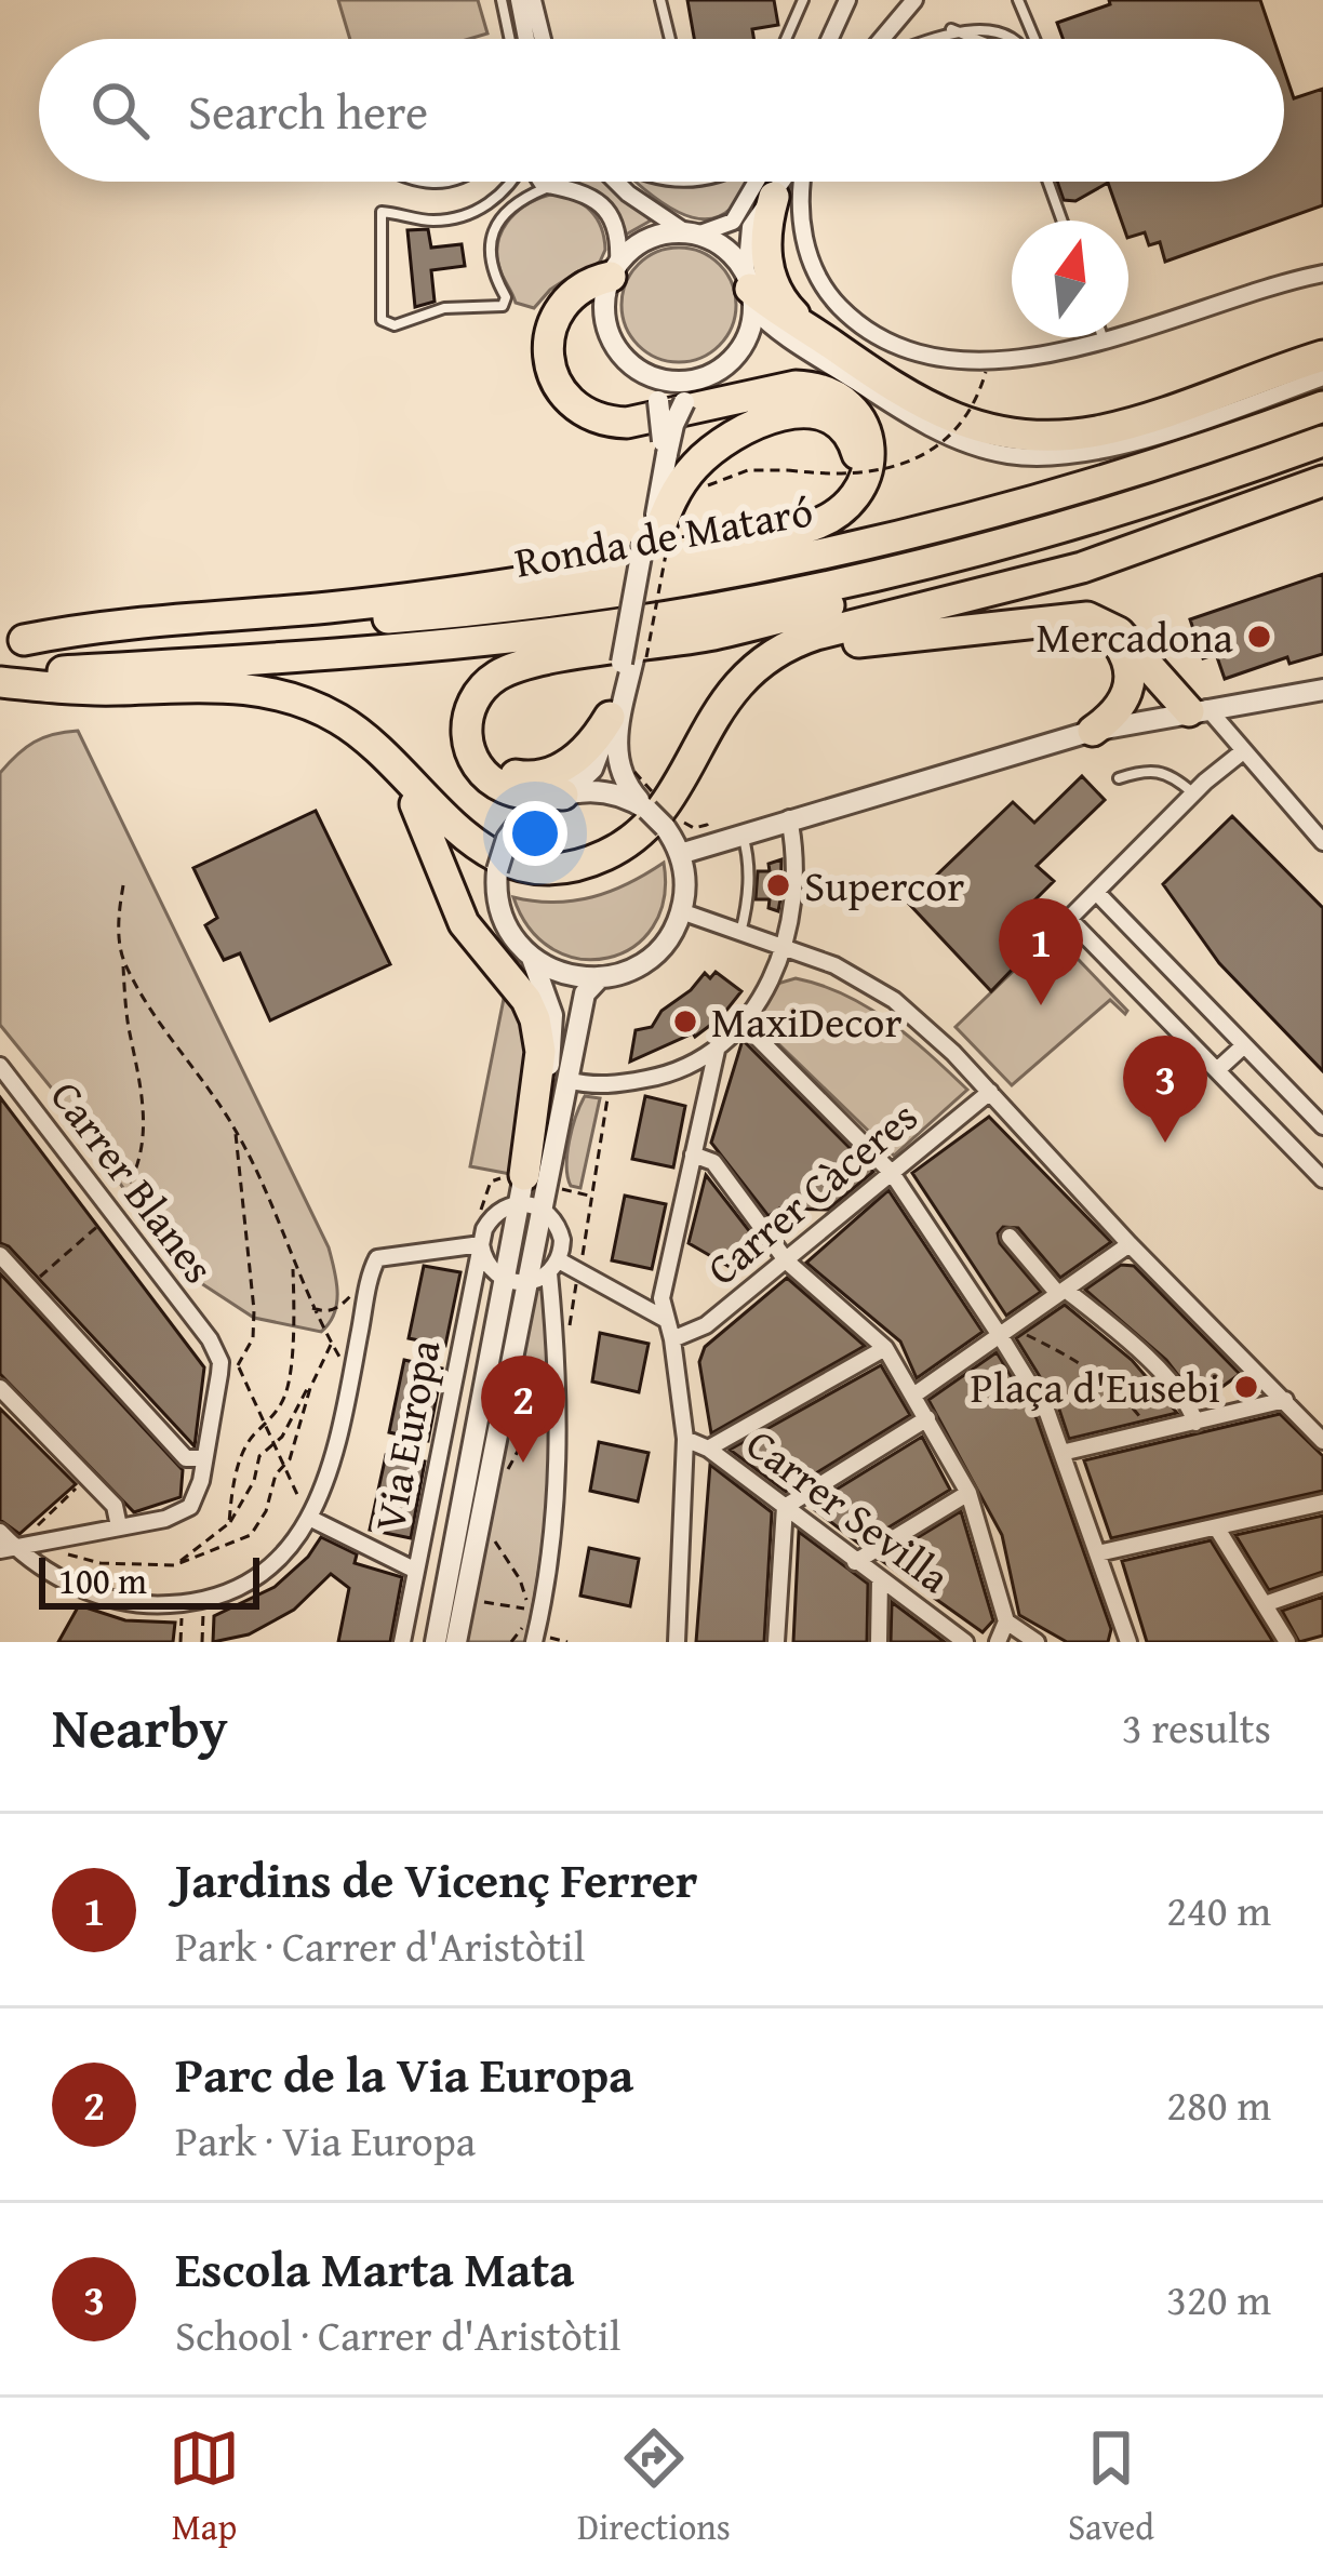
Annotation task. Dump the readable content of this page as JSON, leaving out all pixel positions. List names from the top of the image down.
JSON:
{
  "streets": {
    "highway": ["Ronda de Mataró"],
    "street": [
      "Carrer Blanes",
      "Carrer Càceres",
      "Via Europa",
      "Carrer Sevilla"
    ]
  },
  "places": [
    "Mercadona",
    "Supercor",
    "MaxiDecor",
    "Plaça d'Eusebi"
  ],
  "scale_bar": "100 m",
  "north": "top",
  "page": {
    "search": "Search here",
    "pins": ["1", "3", "2"],
    "scale": "100 m",
    "heading": ["Nearby", "3 results"],
    "list": [
      {
        "mark": "1",
        "name": "Jardins de Vicenç Ferrer",
        "note": "Park · Carrer d'Aristòtil",
        "value": "240 m"
      },
      {
        "mark": "2",
        "name": "Parc de la Via Europa",
        "note": "Park · Via Europa",
        "value": "280 m"
      },
      {
        "mark": "3",
        "name": "Escola Marta Mata",
        "note": "School · Carrer d'Aristòtil",
        "value": "320 m"
      }
    ],
    "nav": ["Map", "Directions", "Saved"]
  }
}
